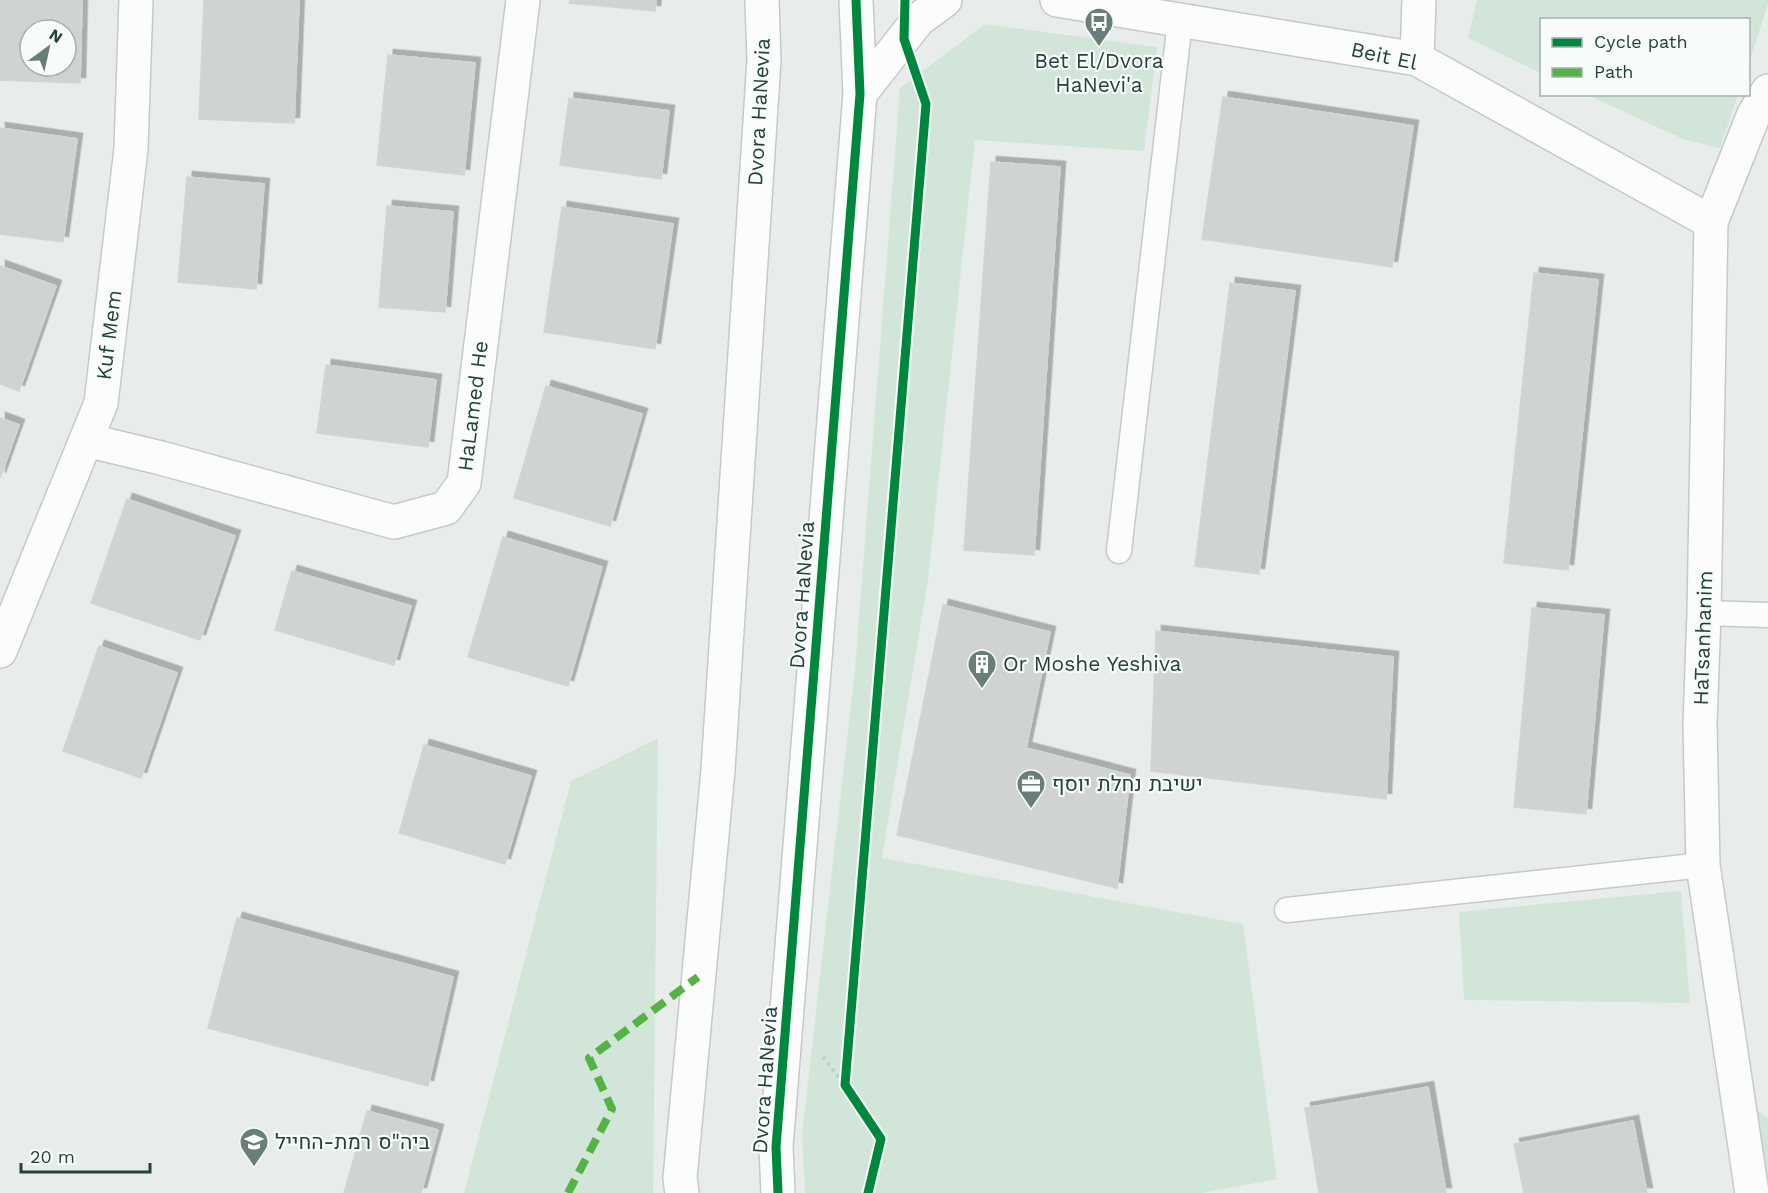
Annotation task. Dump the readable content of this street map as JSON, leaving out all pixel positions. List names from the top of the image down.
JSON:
{
  "streets": {
    "street": [
      "Beit El",
      "Dvora HaNevia",
      "Kuf Mem",
      "HaLamed He",
      "HaTsanhanim"
    ]
  },
  "crossings": [
    ["Beit El", "HaTsanhanim"],
    ["Kuf Mem", "HaLamed He"]
  ],
  "places": {
    "bus stop": ["Bet El/Dvora HaNevi'a"],
    "building": ["Or Moshe Yeshiva"],
    "office": ["ישיבת נחלת יוסף"],
    "school or university": ["ביה\"ס רמת-החייל"]
  },
  "legend": ["Cycle path", "Path"],
  "scale_bar": "20 m",
  "north": "top right"
}
